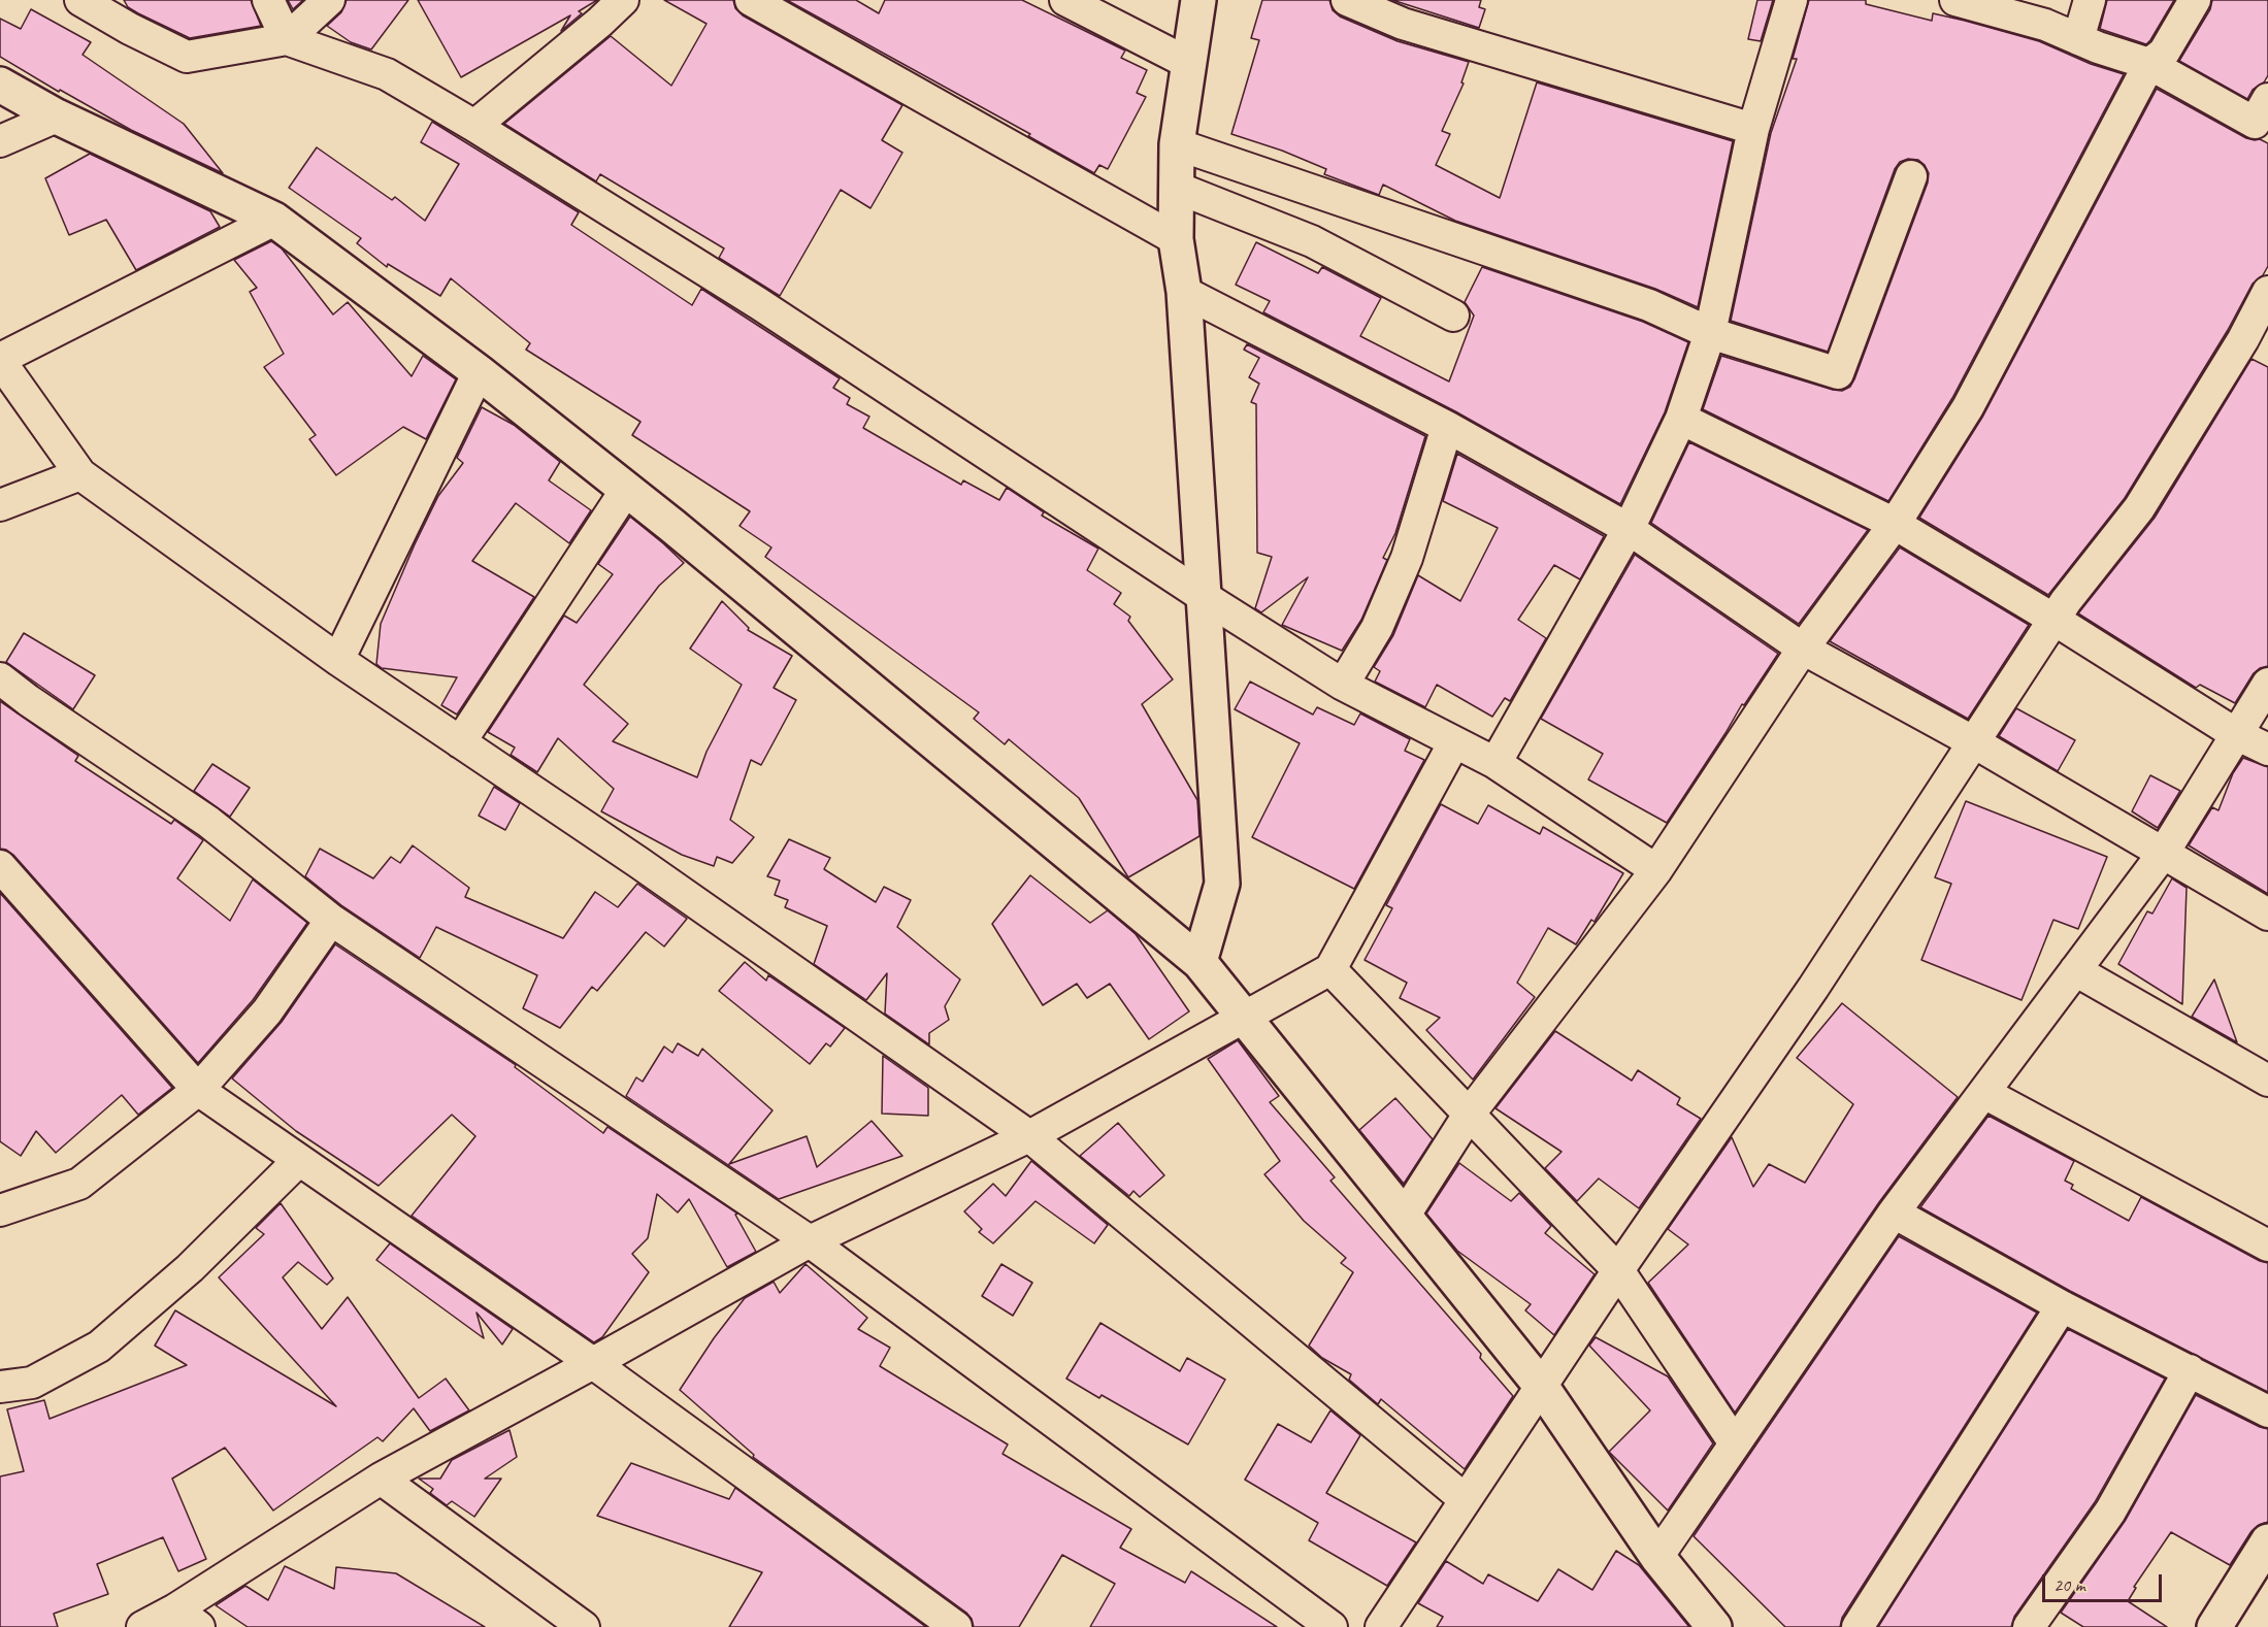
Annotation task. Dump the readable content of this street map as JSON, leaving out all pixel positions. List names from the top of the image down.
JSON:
{
  "scale_bar": "20 m"
}
